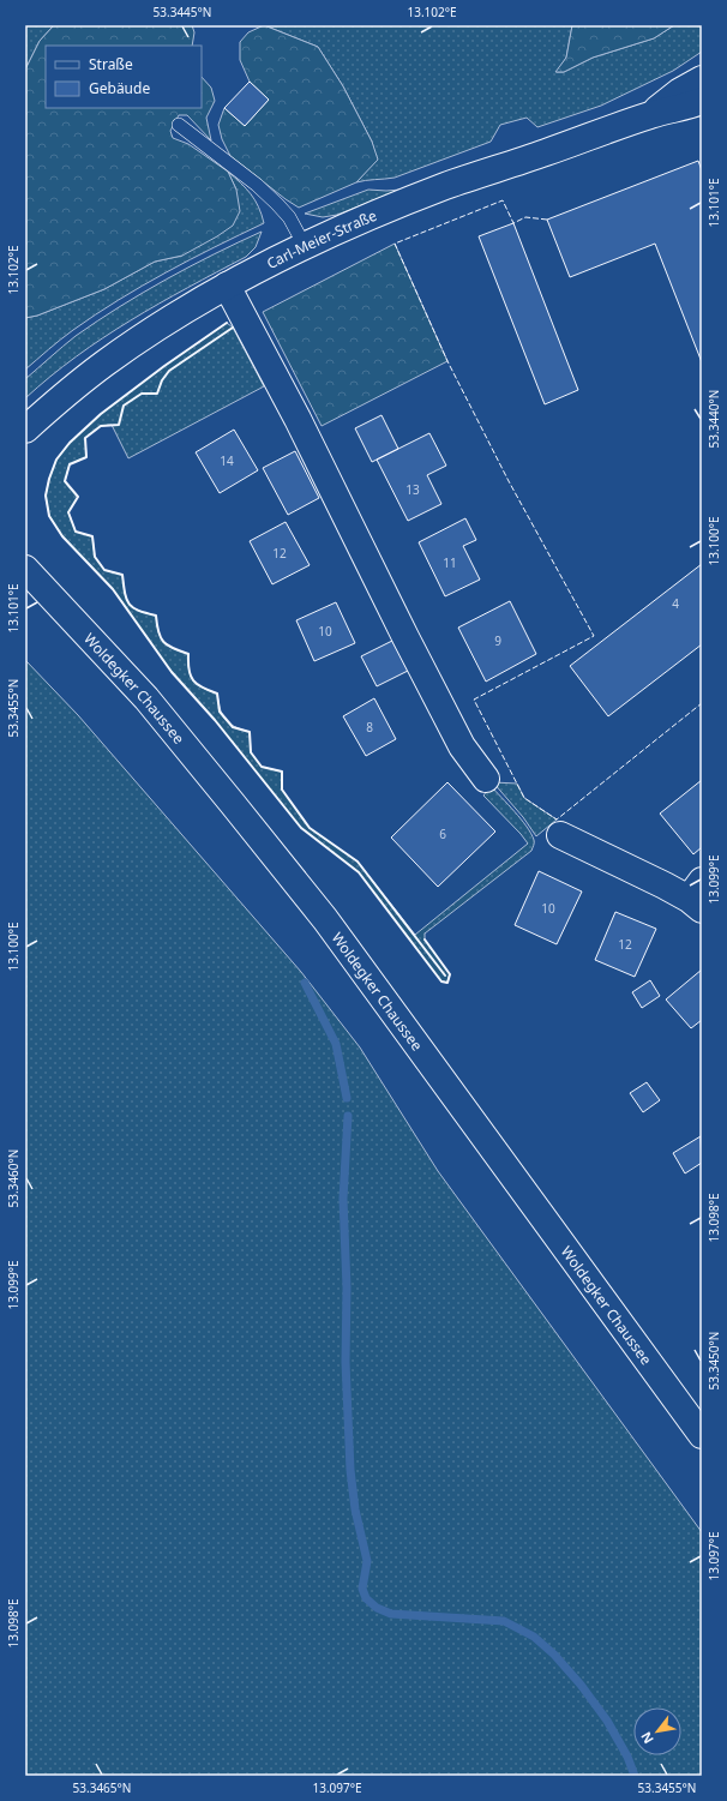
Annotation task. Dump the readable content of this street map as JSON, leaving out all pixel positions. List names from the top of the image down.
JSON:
{
  "streets": {
    "main road": ["Carl-Meier-Straße", "Woldegker Chaussee"]
  },
  "house_numbers": [
    "14",
    "13",
    "12",
    "11",
    "4",
    "10",
    "9",
    "8",
    "6",
    "10",
    "12"
  ],
  "legend": ["Straße", "Gebäude"],
  "north": "bottom left",
  "coordinates": [
    "53.3445°N",
    "13.102°E",
    "13.101°E",
    "53.3440°N",
    "13.100°E",
    "53.3455°N",
    "13.099°E",
    "53.3460°N",
    "13.098°E",
    "53.3450°N",
    "13.097°E",
    "53.3465°N"
  ]
}
